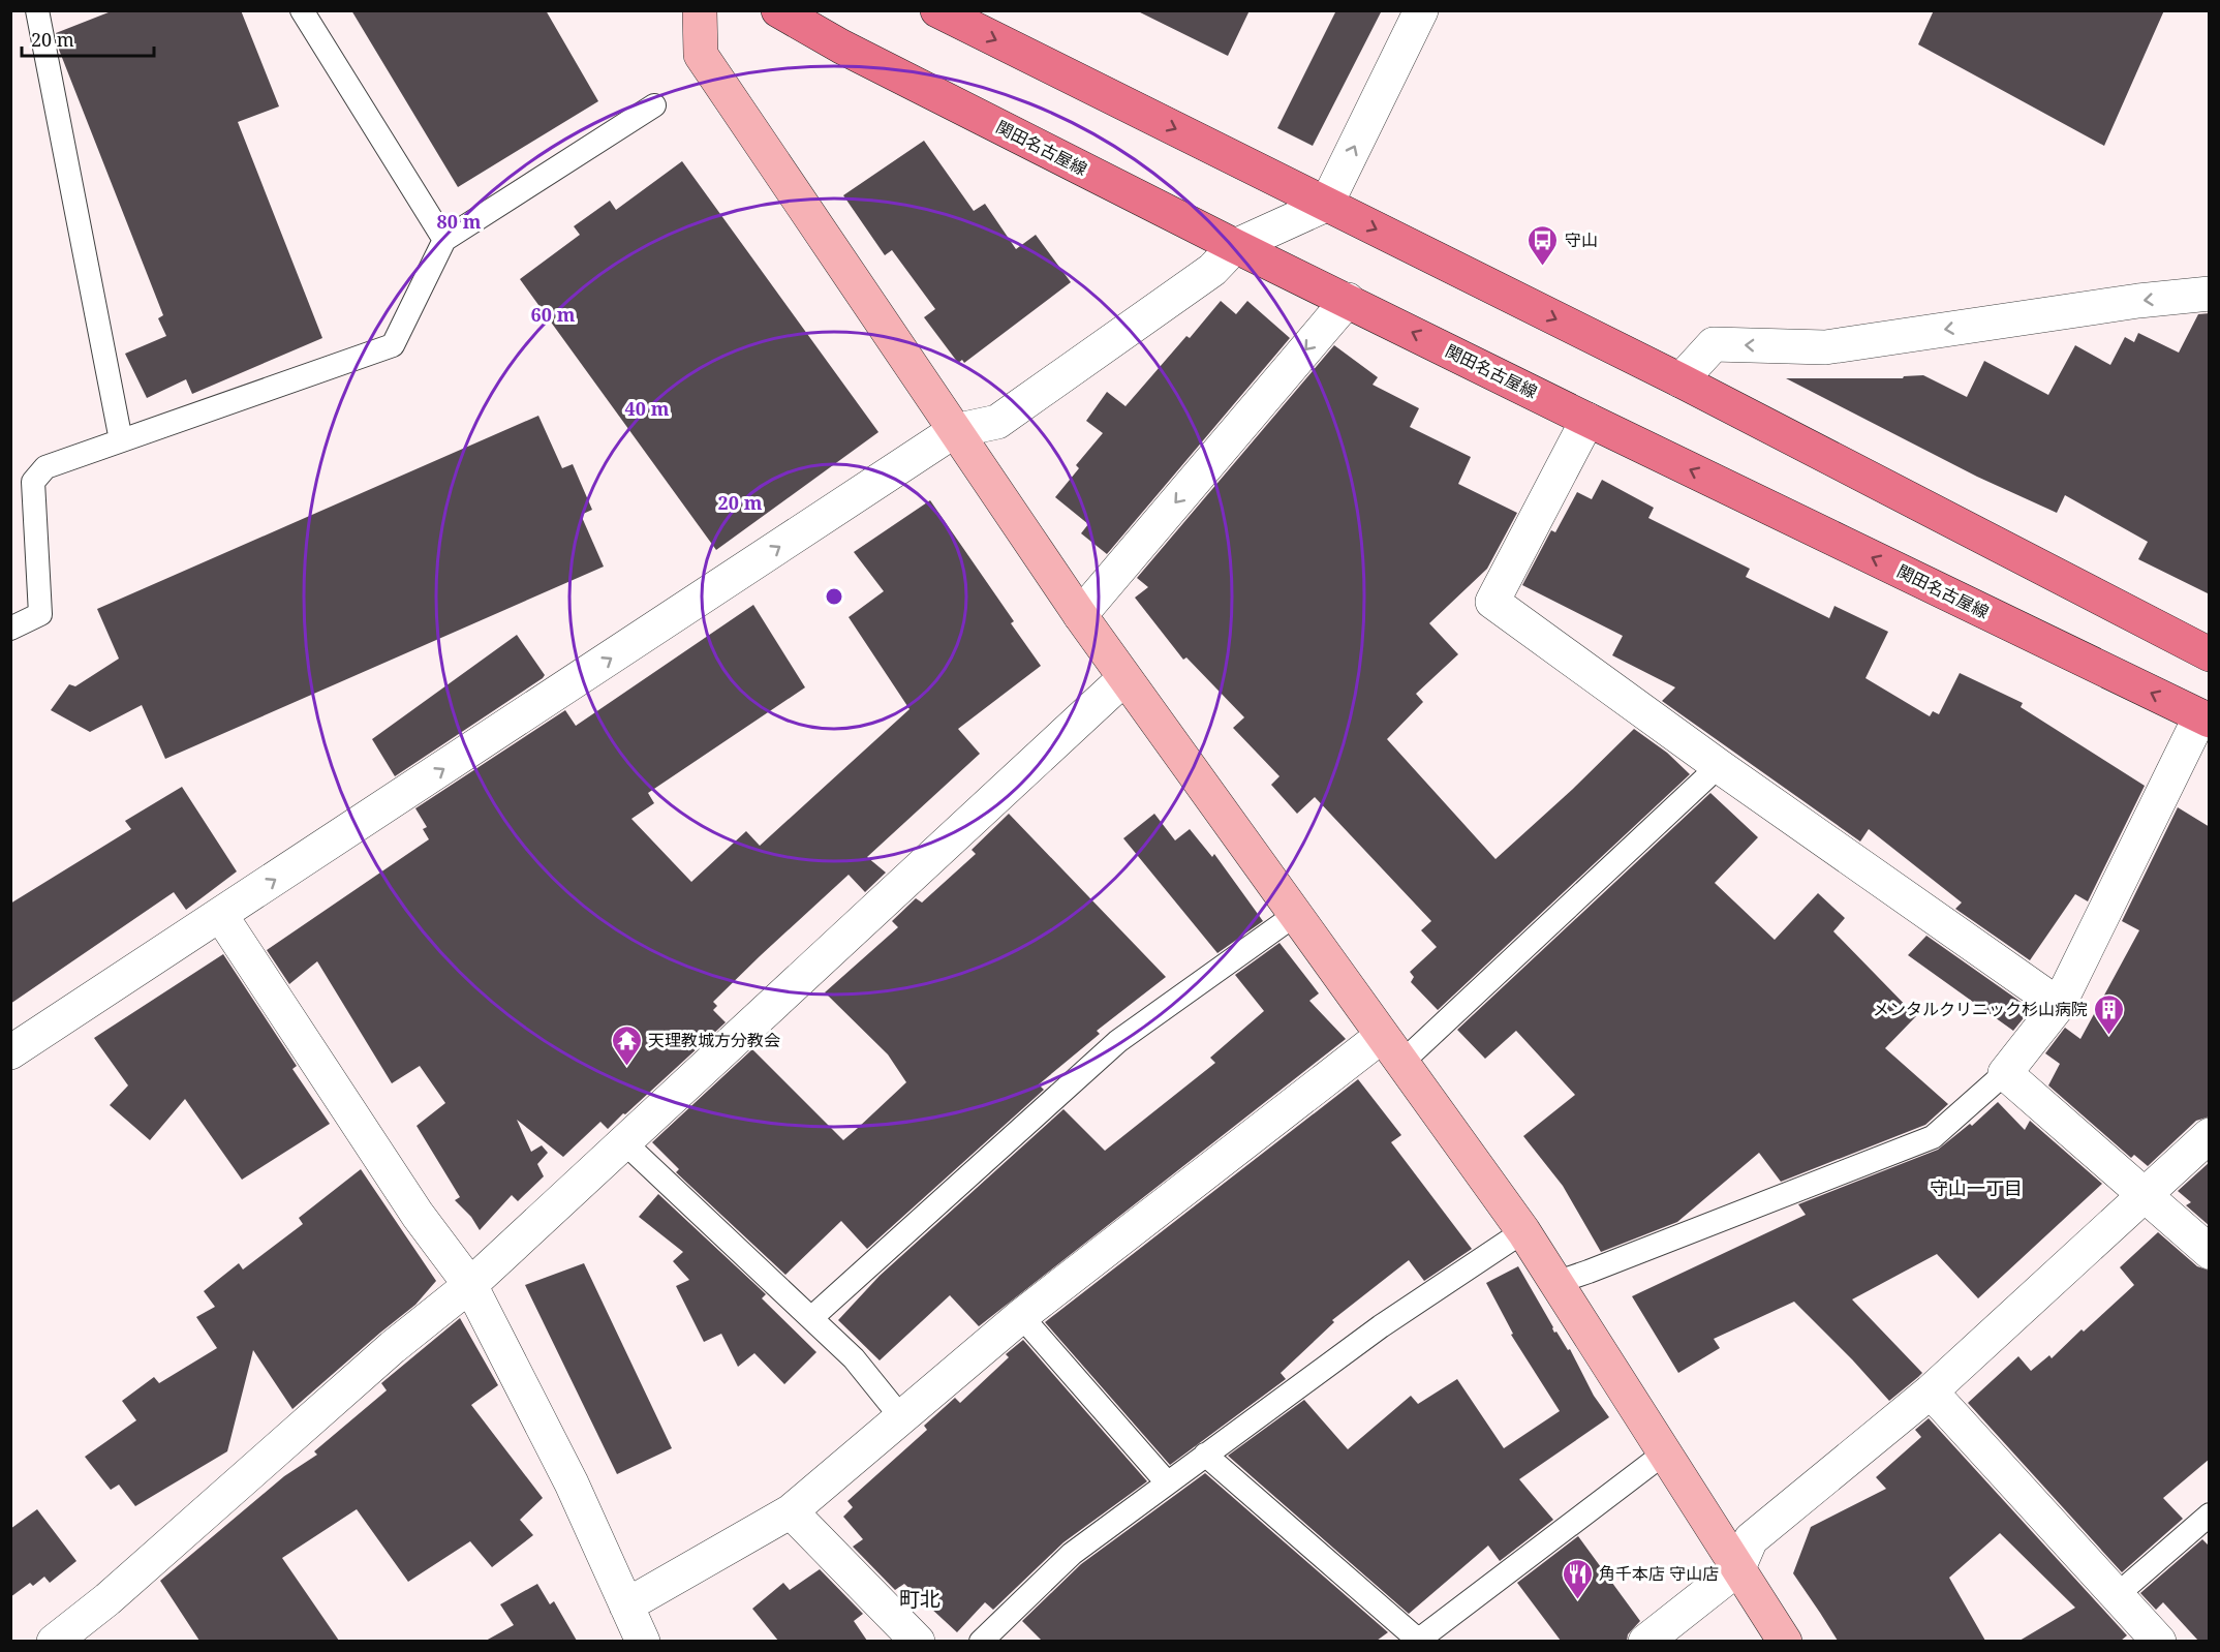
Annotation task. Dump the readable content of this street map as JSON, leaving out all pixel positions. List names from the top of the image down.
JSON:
{
  "streets": {
    "main road": ["関田名古屋線"]
  },
  "districts": ["守山一丁目", "町北"],
  "places": {
    "bus stop": ["守山"],
    "building": ["メンタルクリニック杉山病院"],
    "temple": ["天理教城方分教会"],
    "restaurant": ["角千本店 守山店"]
  },
  "scale_bar": "20 m",
  "rings": [
    "80 m",
    "60 m",
    "40 m",
    "20 m"
  ]
}
